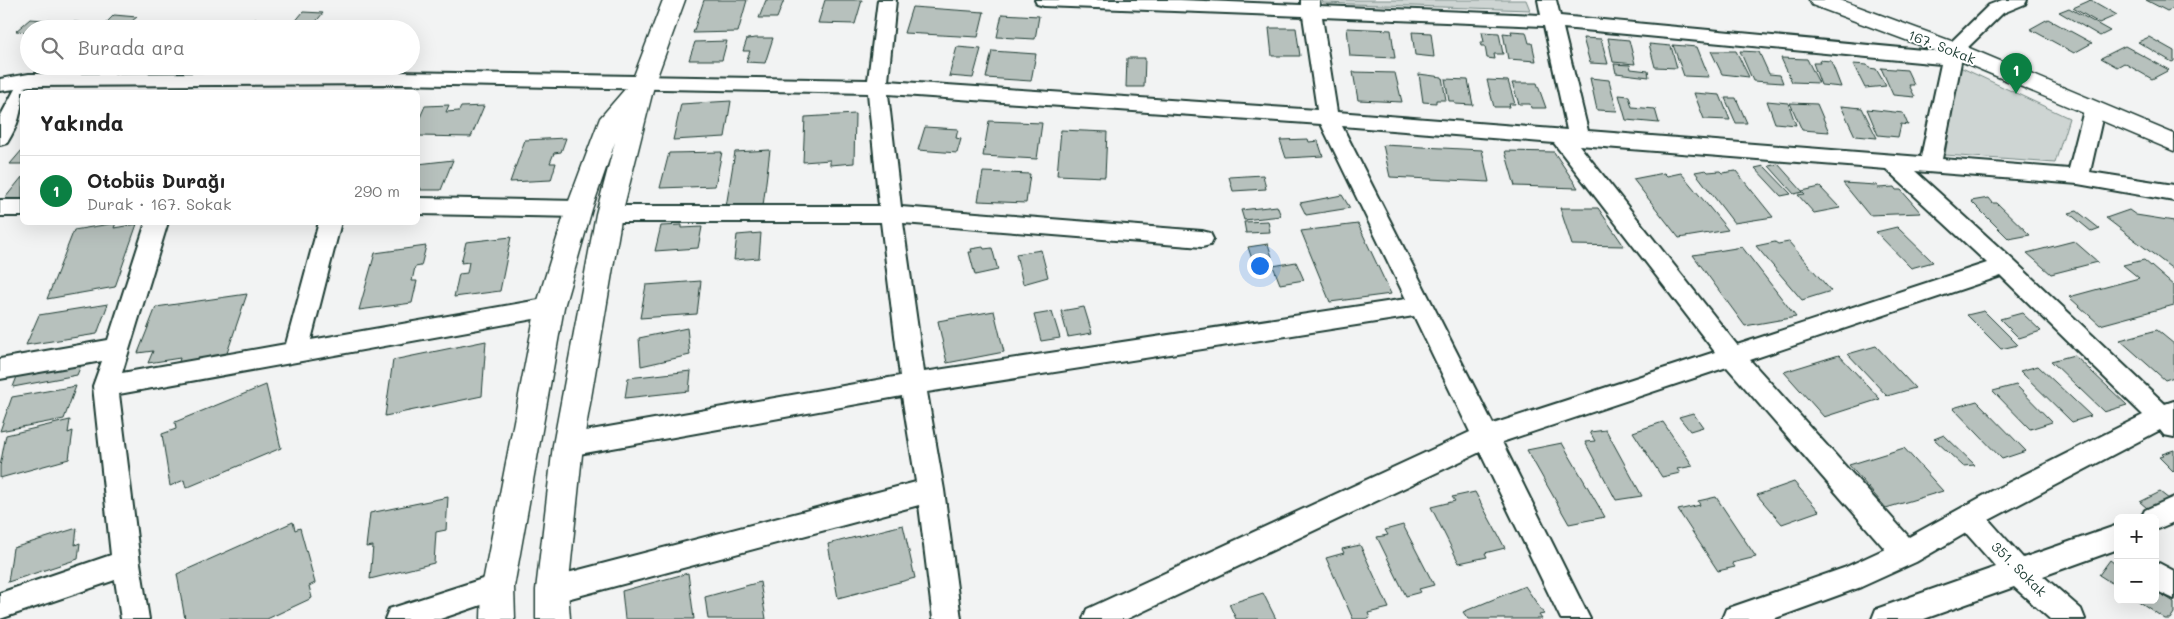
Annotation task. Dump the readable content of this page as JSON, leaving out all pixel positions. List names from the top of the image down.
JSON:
{
  "streets": {
    "street": ["167. Sokak", "351. Sokak"]
  },
  "page": {
    "search": "Burada ara",
    "pins": "1",
    "heading": "Yakında",
    "list": [
      {
        "mark": "1",
        "name": "Otobüs Durağı",
        "note": "Durak · 167. Sokak",
        "value": "290 m"
      }
    ],
    "map_buttons": ["+", "−"]
  }
}
